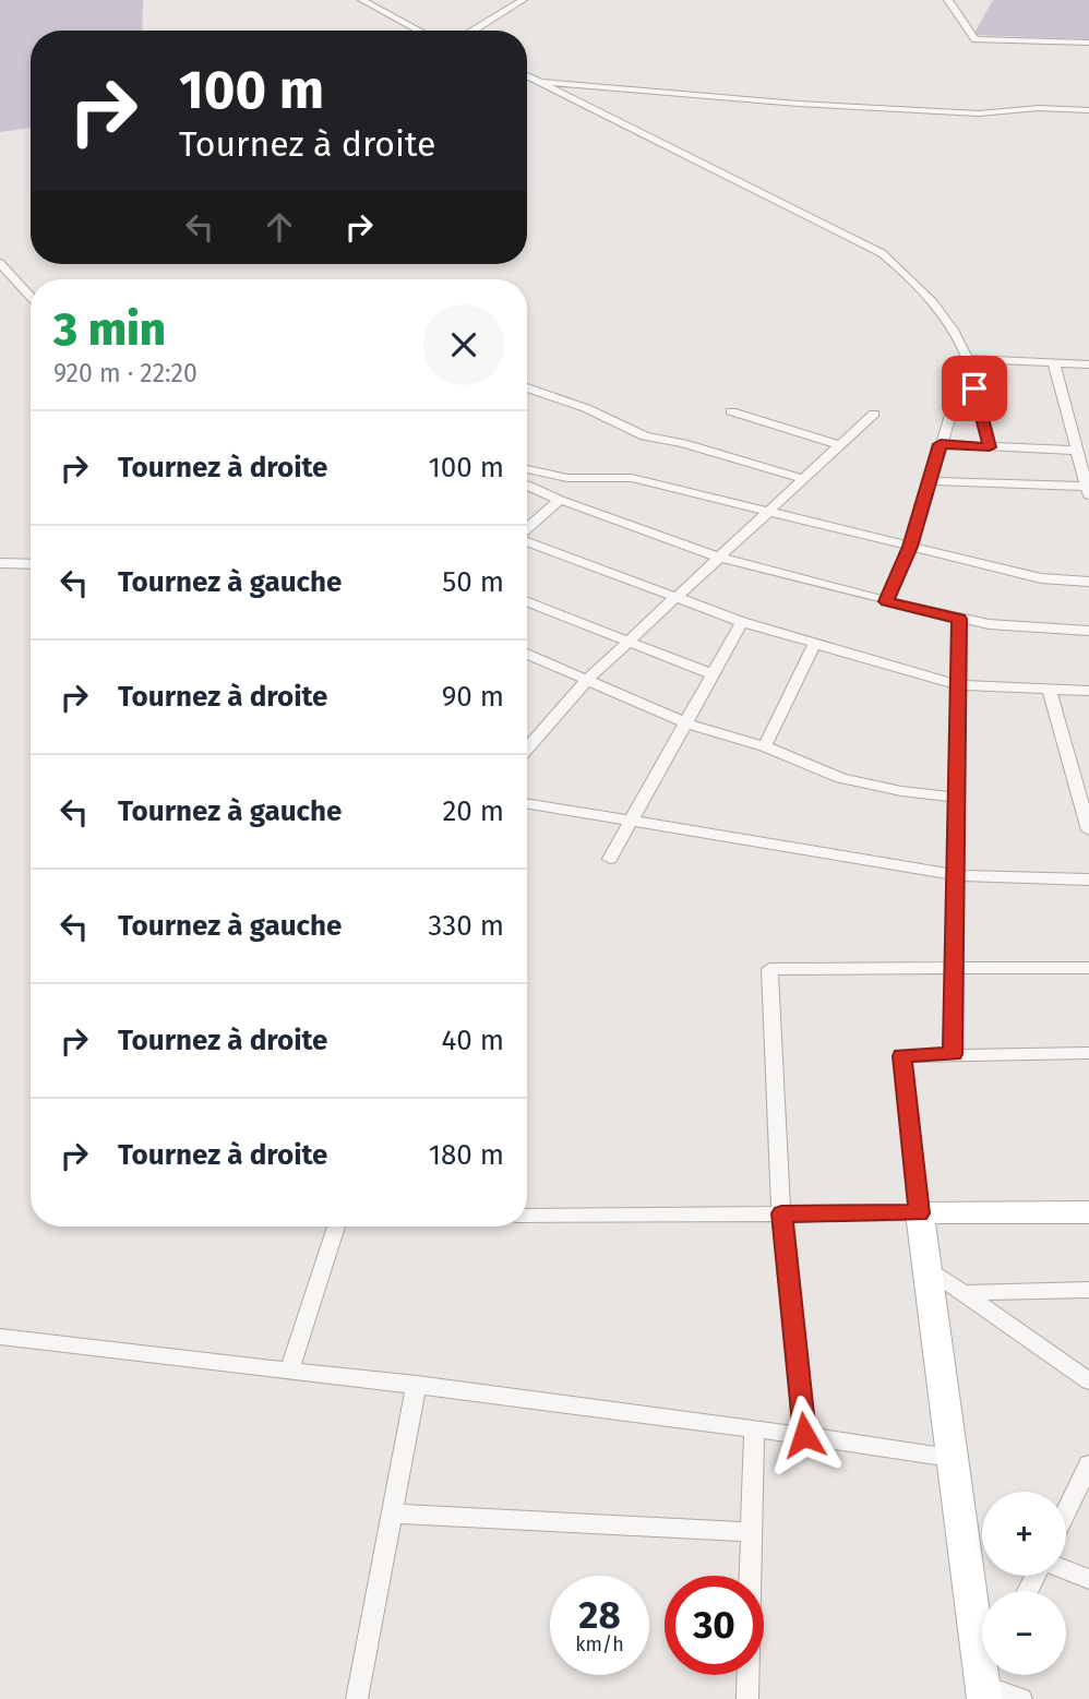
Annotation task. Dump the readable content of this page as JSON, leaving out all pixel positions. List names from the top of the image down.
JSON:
{
  "page": {
    "turn": ["100 m", "Tournez à droite"],
    "heading": ["3 min", "920 m · 22:20"],
    "list": [
      {
        "name": "Tournez à droite",
        "value": "100 m"
      },
      {
        "name": "Tournez à gauche",
        "value": "50 m"
      },
      {
        "name": "Tournez à droite",
        "value": "90 m"
      },
      {
        "name": "Tournez à gauche",
        "value": "20 m"
      },
      {
        "name": "Tournez à gauche",
        "value": "330 m"
      },
      {
        "name": "Tournez à droite",
        "value": "40 m"
      },
      {
        "name": "Tournez à droite",
        "value": "180 m"
      }
    ],
    "map_buttons": ["+", "−"],
    "speed": "28 km/h",
    "limit": "30"
  }
}
